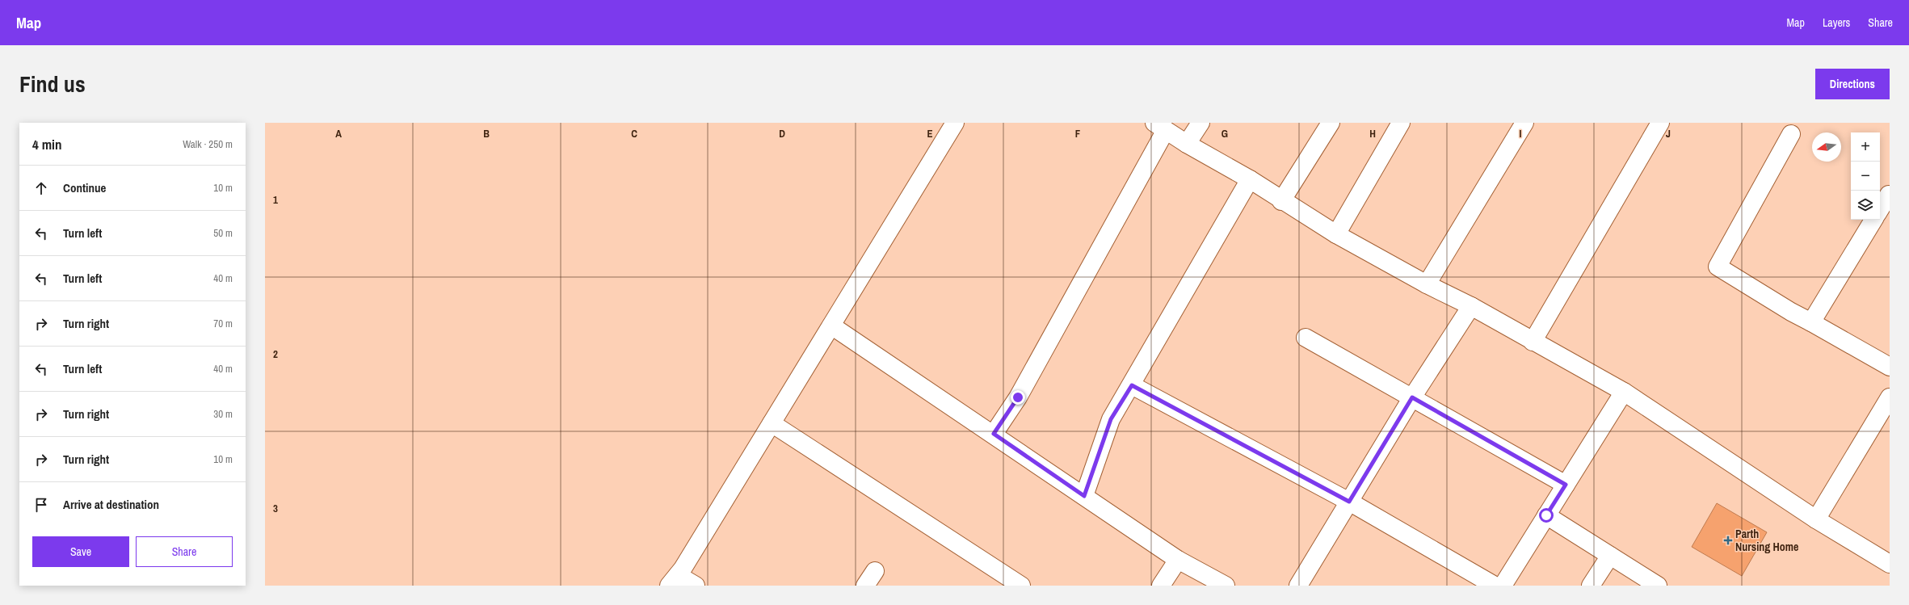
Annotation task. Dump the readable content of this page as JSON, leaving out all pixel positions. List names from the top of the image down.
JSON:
{
  "places": {
    "health": ["Parth Nursing Home"]
  },
  "north": "left",
  "page": {
    "header": "Map",
    "nav": ["Map", "Layers", "Share"],
    "title": "Find us",
    "buttons": [
      "Directions",
      ["Save", "Share"]
    ],
    "heading": ["4 min", "Walk · 250 m"],
    "map_buttons": ["+", "−"],
    "list": [
      ["Continue", "10 m"],
      ["Turn left", "50 m"],
      ["Turn left", "40 m"],
      ["Turn right", "70 m"],
      ["Turn left", "40 m"],
      ["Turn right", "30 m"],
      ["Turn right", "10 m"],
      "Arrive at destination"
    ]
  },
  "grid": {
    "columns": [
      "A",
      "B",
      "C",
      "D",
      "E",
      "F",
      "G",
      "H",
      "I",
      "J"
    ],
    "rows": ["1", "2", "3"]
  }
}
